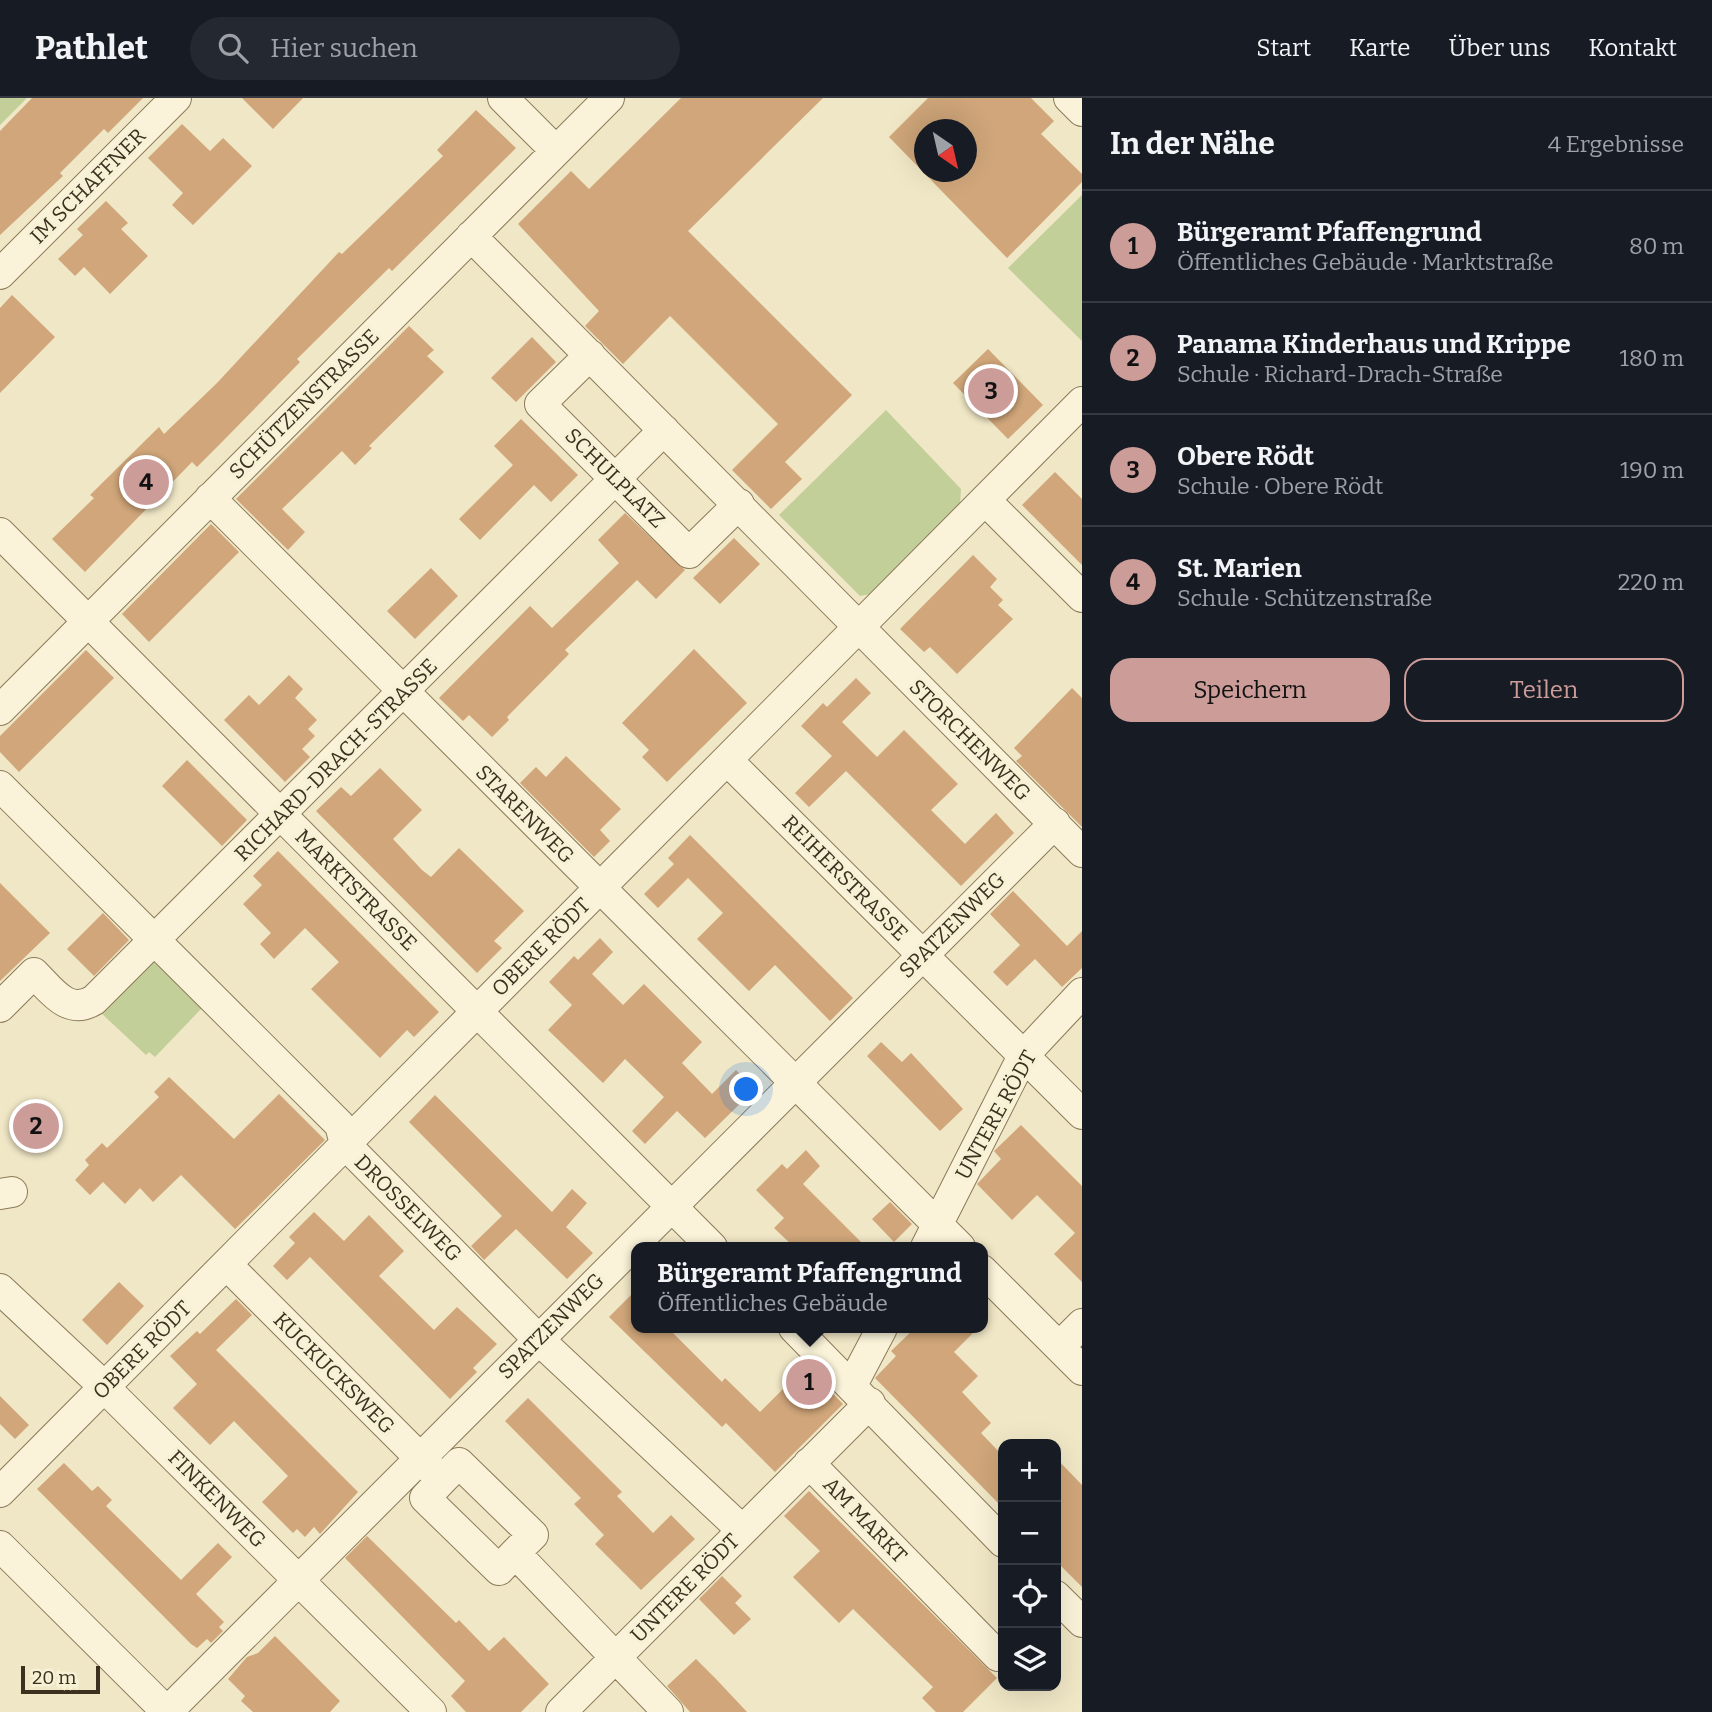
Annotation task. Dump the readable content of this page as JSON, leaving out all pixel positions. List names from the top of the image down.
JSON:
{
  "streets": {
    "street": [
      "IM SCHAFFNER",
      "SCHÜTZENSTRASSE",
      "SCHULPLATZ",
      "STORCHENWEG",
      "RICHARD-DRACH-STRASSE",
      "STARENWEG",
      "REIHERSTRASSE",
      "MARKTSTRASSE",
      "SPATZENWEG",
      "OBERE RÖDT",
      "UNTERE RÖDT",
      "DROSSELWEG",
      "KUCKUCKSWEG",
      "FINKENWEG",
      "AM MARKT"
    ]
  },
  "crossings": [
    ["SCHÜTZENSTRASSE", "STARENWEG"],
    ["SCHÜTZENSTRASSE", "MARKTSTRASSE"],
    ["SCHULPLATZ", "RICHARD-DRACH-STRASSE"],
    ["STORCHENWEG", "SPATZENWEG"],
    ["STORCHENWEG", "OBERE RÖDT"],
    ["RICHARD-DRACH-STRASSE", "STARENWEG"],
    ["RICHARD-DRACH-STRASSE", "MARKTSTRASSE"],
    ["RICHARD-DRACH-STRASSE", "DROSSELWEG"],
    ["STARENWEG", "SPATZENWEG"],
    ["STARENWEG", "OBERE RÖDT"],
    ["STARENWEG", "UNTERE RÖDT"],
    ["REIHERSTRASSE", "SPATZENWEG"],
    ["REIHERSTRASSE", "OBERE RÖDT"],
    ["REIHERSTRASSE", "UNTERE RÖDT"],
    ["MARKTSTRASSE", "SPATZENWEG"],
    ["MARKTSTRASSE", "OBERE RÖDT"],
    ["SPATZENWEG", "DROSSELWEG"],
    ["SPATZENWEG", "KUCKUCKSWEG"],
    ["SPATZENWEG", "FINKENWEG"],
    ["OBERE RÖDT", "DROSSELWEG"],
    ["OBERE RÖDT", "KUCKUCKSWEG"],
    ["OBERE RÖDT", "FINKENWEG"],
    ["UNTERE RÖDT", "DROSSELWEG"],
    ["UNTERE RÖDT", "AM MARKT"]
  ],
  "scale_bar": "20 m",
  "north": "bottom right",
  "page": {
    "header": "Pathlet",
    "search": "Hier suchen",
    "nav": [
      "Start",
      "Karte",
      "Über uns",
      "Kontakt"
    ],
    "heading": ["In der Nähe", "4 Ergebnisse"],
    "list": [
      {
        "mark": "1",
        "name": "Bürgeramt Pfaffengrund",
        "note": "Öffentliches Gebäude · Marktstraße",
        "value": "80 m"
      },
      {
        "mark": "2",
        "name": "Panama Kinderhaus und Krippe",
        "note": "Schule · Richard-Drach-Straße",
        "value": "180 m"
      },
      {
        "mark": "3",
        "name": "Obere Rödt",
        "note": "Schule · Obere Rödt",
        "value": "190 m"
      },
      {
        "mark": "4",
        "name": "St. Marien",
        "note": "Schule · Schützenstraße",
        "value": "220 m"
      }
    ],
    "pins": [
      "3",
      "4",
      "2",
      "1"
    ],
    "buttons": ["Speichern", "Teilen"],
    "popup": ["Bürgeramt Pfaffengrund", "Öffentliches Gebäude"],
    "map_buttons": ["+", "−"],
    "scale": "20 m"
  }
}
